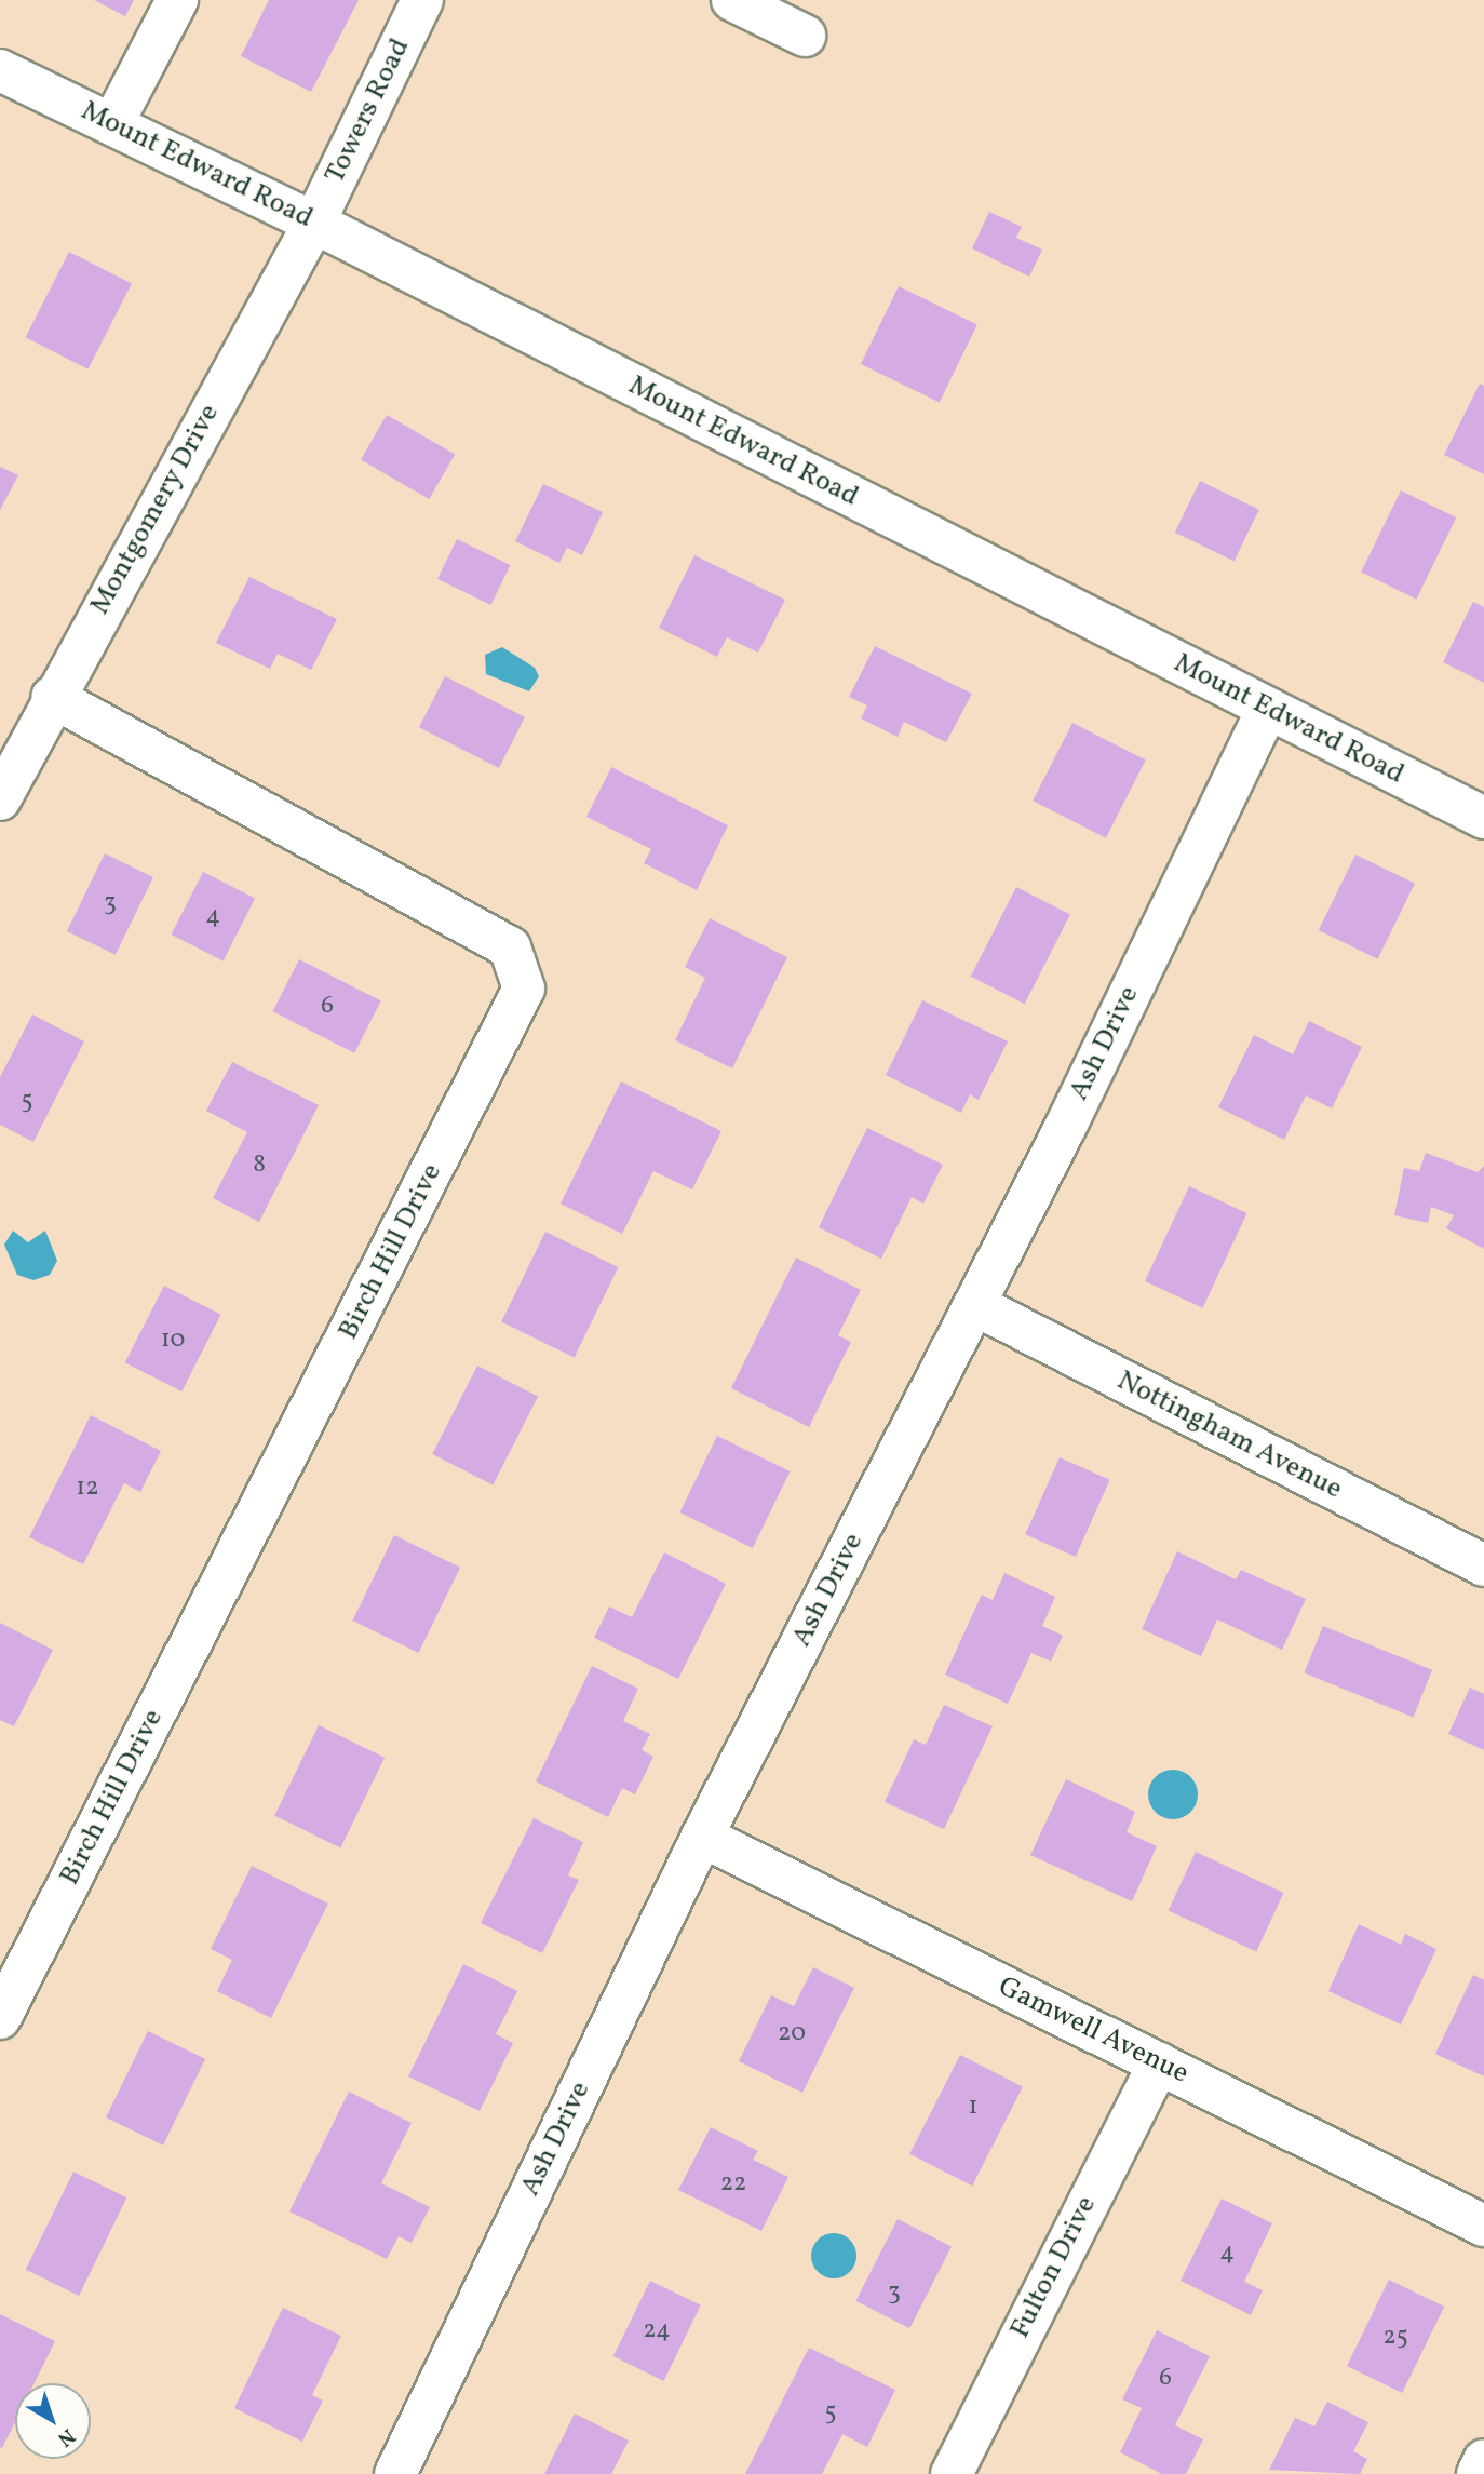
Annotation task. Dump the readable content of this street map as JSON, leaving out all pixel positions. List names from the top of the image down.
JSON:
{
  "streets": {
    "street": [
      "Towers Road",
      "Mount Edward Road",
      "Montgomery Drive",
      "Ash Drive",
      "Birch Hill Drive",
      "Nottingham Avenue",
      "Gamwell Avenue",
      "Fulton Drive"
    ]
  },
  "crossings": [
    ["Towers Road", "Mount Edward Road"],
    ["Towers Road", "Montgomery Drive"],
    ["Mount Edward Road", "Montgomery Drive"],
    ["Mount Edward Road", "Ash Drive"],
    ["Montgomery Drive", "Birch Hill Drive"],
    ["Ash Drive", "Nottingham Avenue"],
    ["Ash Drive", "Gamwell Avenue"],
    ["Gamwell Avenue", "Fulton Drive"]
  ],
  "house_numbers": [
    "3",
    "4",
    "6",
    "5",
    "8",
    "10",
    "12",
    "20",
    "1",
    "22",
    "4",
    "3",
    "24",
    "25",
    "6",
    "5"
  ],
  "north": "bottom right"
}
